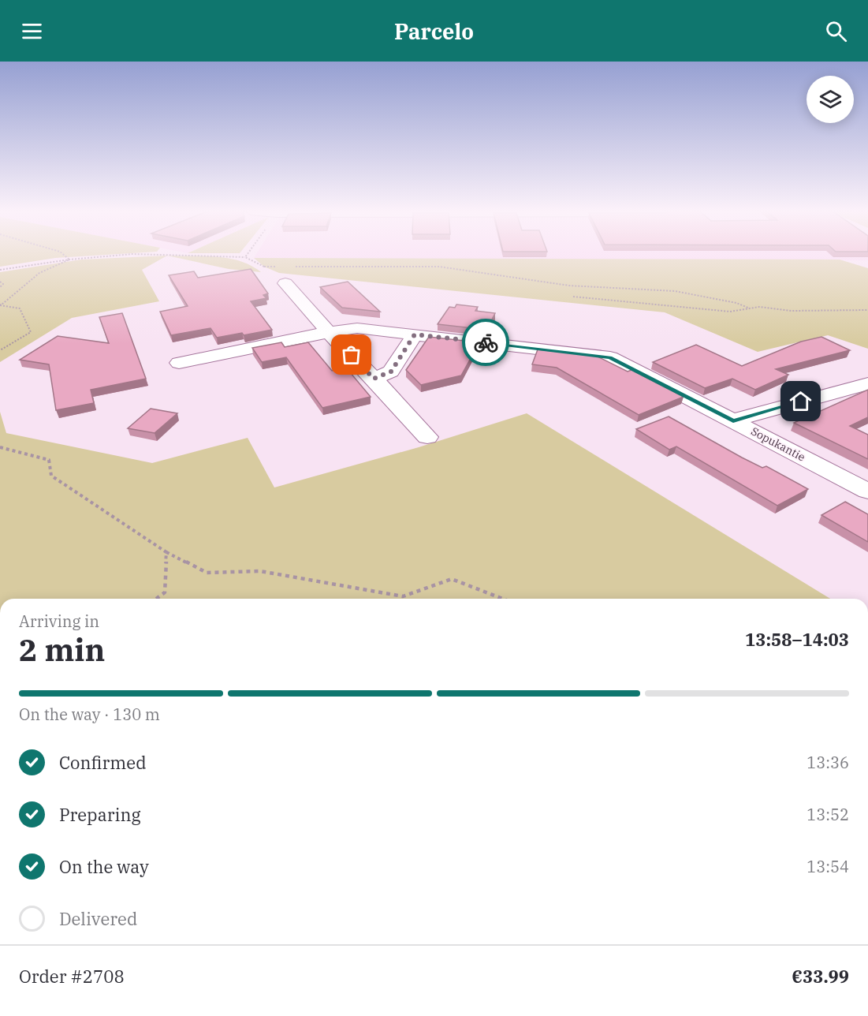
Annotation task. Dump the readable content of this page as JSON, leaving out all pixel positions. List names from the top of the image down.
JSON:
{
  "streets": {
    "street": ["Sopukantie"]
  },
  "page": {
    "header": "Parcelo",
    "heading": ["2 min", "Arriving in", "13:58–14:03"],
    "panel": ["Order #2708", "€33.99"],
    "bar": "On the way · 130 m",
    "list": [
      ["Confirmed", "13:36"],
      ["Preparing", "13:52"],
      ["On the way", "13:54"],
      "Delivered"
    ]
  }
}
